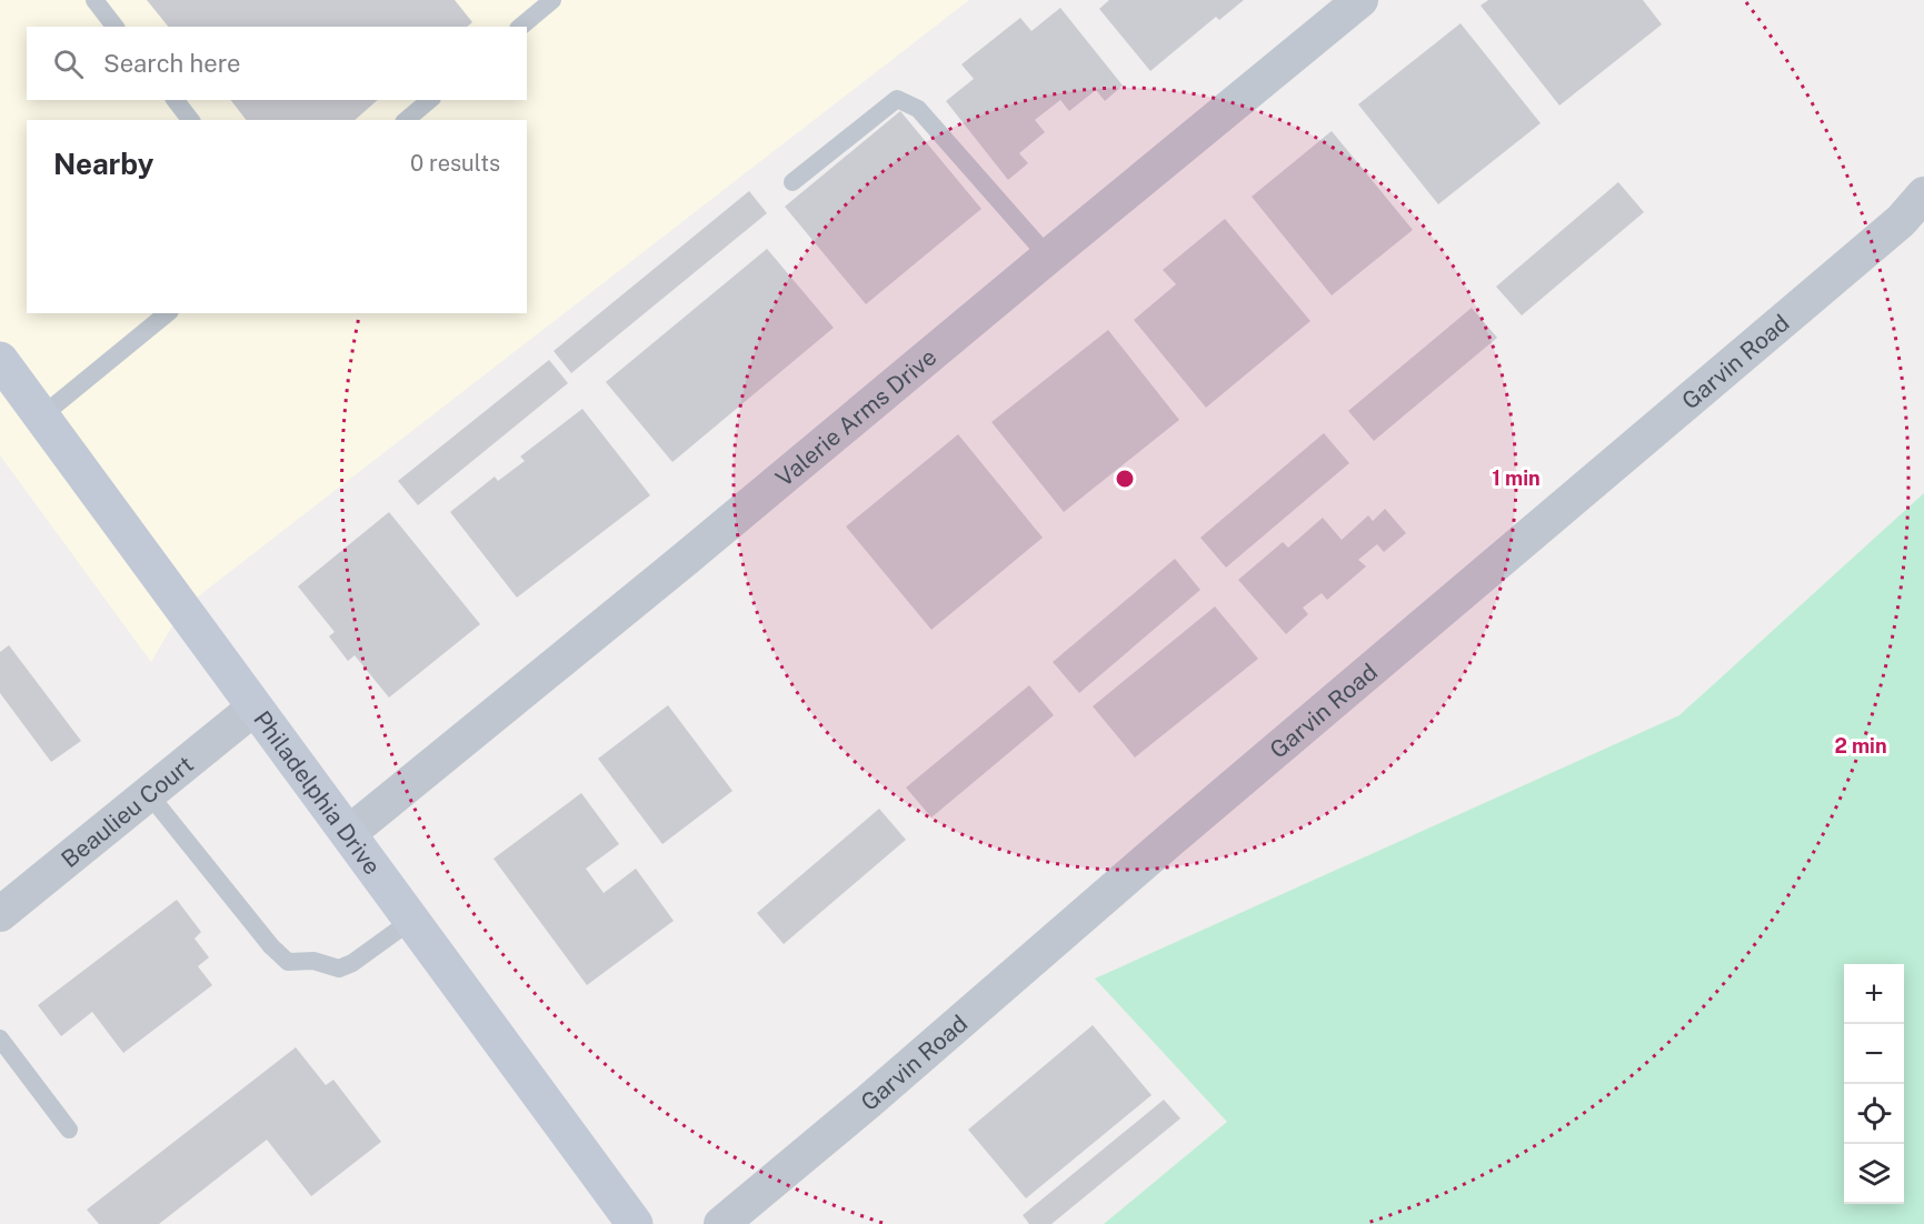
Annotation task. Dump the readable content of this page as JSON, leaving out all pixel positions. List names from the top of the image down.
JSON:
{
  "streets": {
    "main road": ["Philadelphia Drive"],
    "street": ["Garvin Road", "Valerie Arms Drive", "Beaulieu Court"]
  },
  "crossings": [
    ["Valerie Arms Drive", "Philadelphia Drive"],
    ["Philadelphia Drive", "Beaulieu Court"]
  ],
  "page": {
    "search": "Search here",
    "heading": ["Nearby", "0 results"],
    "map_buttons": ["+", "−"]
  },
  "rings": ["1 min", "2 min"]
}
